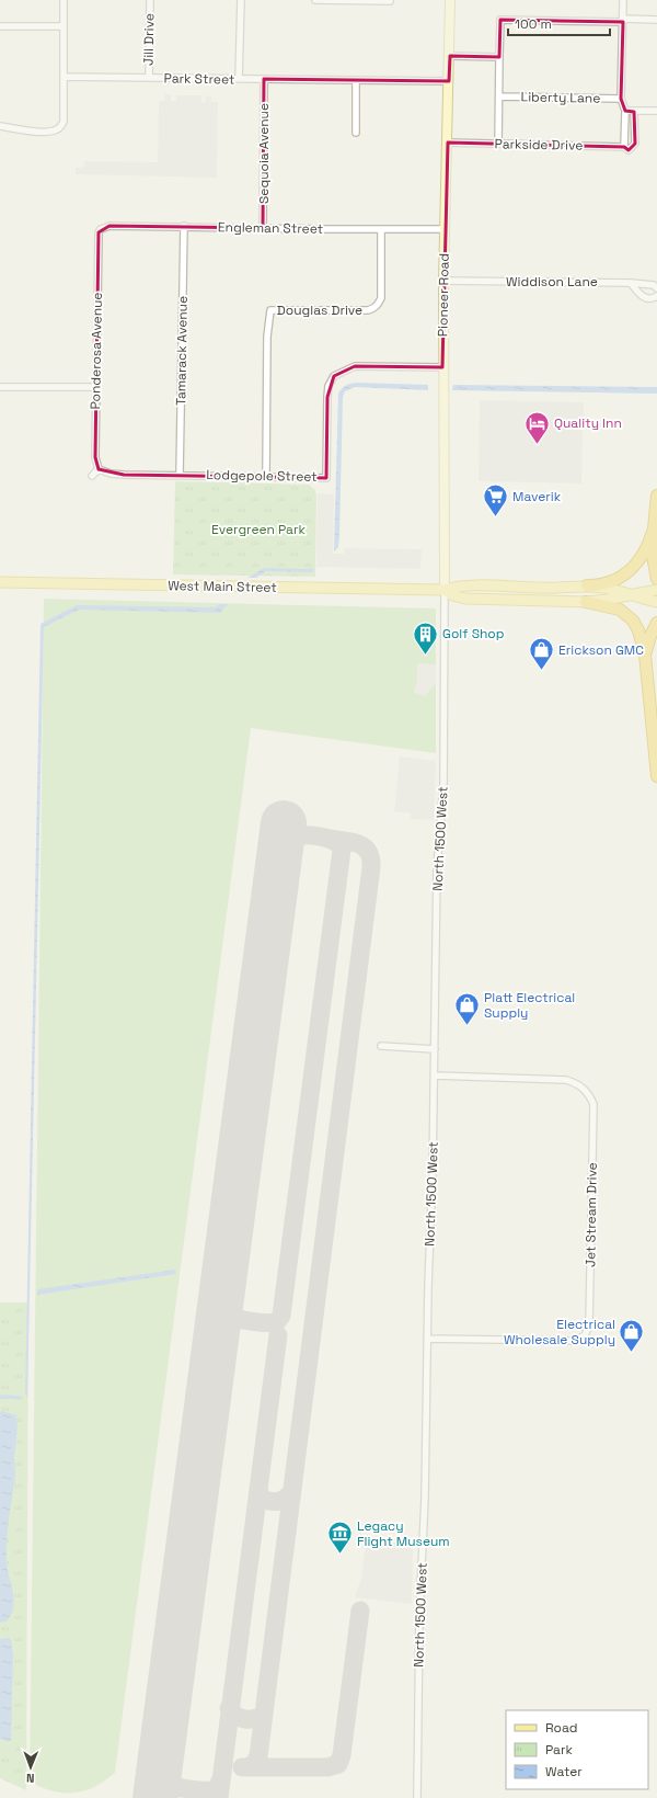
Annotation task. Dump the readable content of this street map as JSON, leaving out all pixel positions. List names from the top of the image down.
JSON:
{
  "streets": {
    "main road": ["West Main Street"],
    "street": [
      "Jill Drive",
      "Park Street",
      "Liberty Lane",
      "Parkside Drive",
      "Sequoia Avenue",
      "Engleman Street",
      "Widdison Lane",
      "Pioneer Road",
      "Douglas Drive",
      "Ponderosa Avenue",
      "Tamarack Avenue",
      "Lodgepole Street",
      "North 1500 West",
      "Jet Stream Drive"
    ]
  },
  "crossings": [
    ["Jill Drive", "Park Street"],
    ["Park Street", "Sequoia Avenue"],
    ["Park Street", "Pioneer Road"],
    ["Parkside Drive", "Pioneer Road"],
    ["Sequoia Avenue", "Engleman Street"],
    ["Engleman Street", "Pioneer Road"],
    ["Engleman Street", "Douglas Drive"],
    ["Engleman Street", "Ponderosa Avenue"],
    ["Engleman Street", "Tamarack Avenue"],
    ["Widdison Lane", "Pioneer Road"],
    ["Pioneer Road", "Lodgepole Street"],
    ["Pioneer Road", "West Main Street"],
    ["Pioneer Road", "North 1500 West"],
    ["Douglas Drive", "Lodgepole Street"],
    ["Ponderosa Avenue", "Lodgepole Street"],
    ["Tamarack Avenue", "Lodgepole Street"],
    ["West Main Street", "North 1500 West"],
    ["North 1500 West", "Jet Stream Drive"]
  ],
  "parks": ["Evergreen Park"],
  "places": {
    "hotel": ["Quality Inn"],
    "supermarket": ["Maverik"],
    "building": ["Golf Shop"],
    "shop": ["Erickson GMC", "Platt Electrical Supply", "Electrical Wholesale Supply"],
    "museum": ["Legacy Flight Museum"]
  },
  "legend": ["Road", "Park", "Water"],
  "scale_bar": "100 m",
  "north": "bottom"
}
